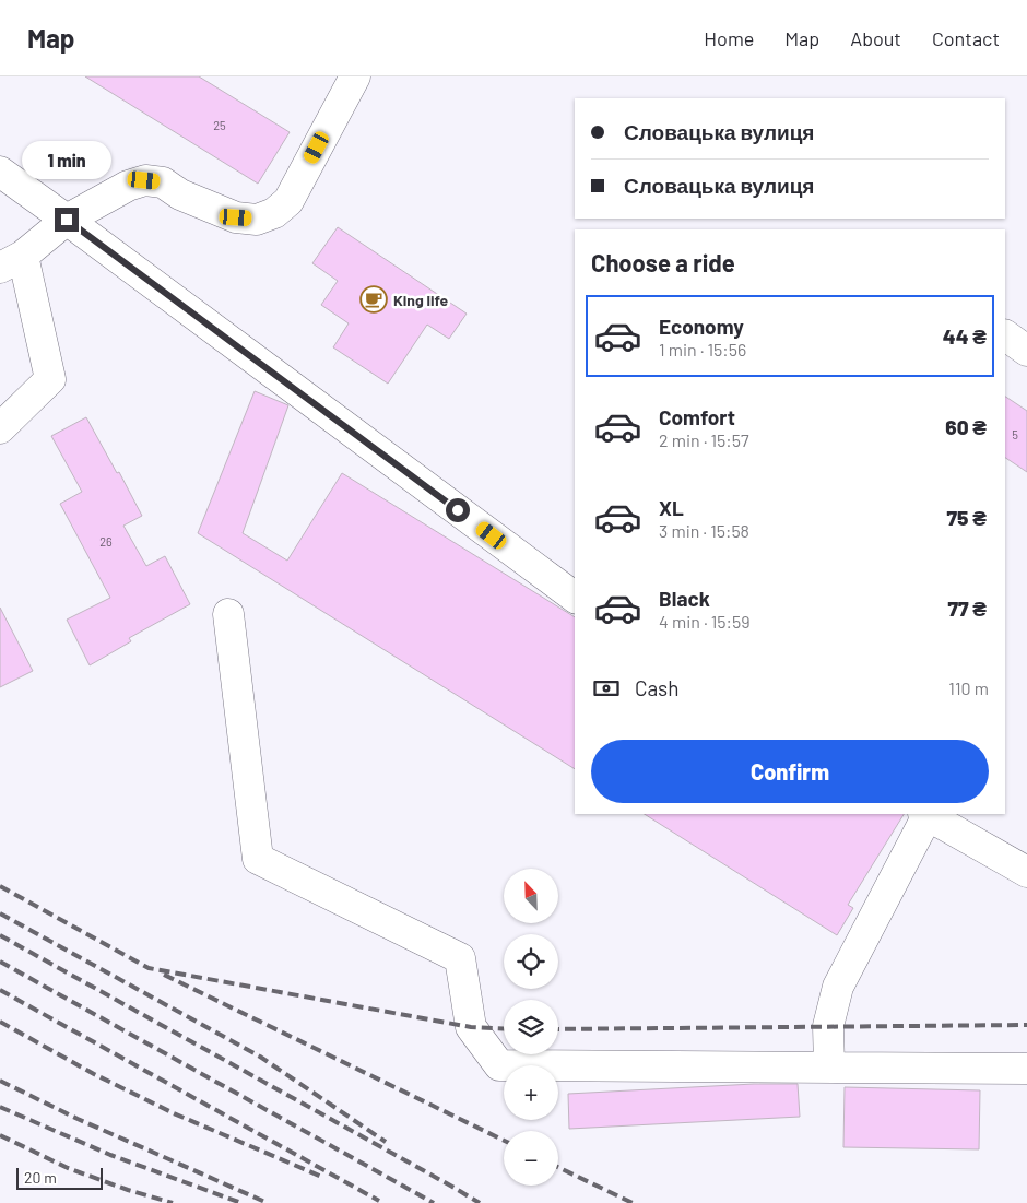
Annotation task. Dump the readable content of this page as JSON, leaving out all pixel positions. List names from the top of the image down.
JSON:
{
  "places": {
    "cafe": ["King life"]
  },
  "house_numbers": ["25", "5", "26"],
  "scale_bar": "20 m",
  "north": "top left",
  "page": {
    "header": "Map",
    "nav": [
      "Home",
      "Map",
      "About",
      "Contact"
    ],
    "banner": ["Словацька вулиця", "Словацька вулиця"],
    "bubble": "1 min",
    "heading": "Choose a ride",
    "list": [
      {
        "name": "Economy",
        "note": "1 min · 15:56",
        "value": "44 ₴"
      },
      {
        "name": "Comfort",
        "note": "2 min · 15:57",
        "value": "60 ₴"
      },
      {
        "name": "XL",
        "note": "3 min · 15:58",
        "value": "75 ₴"
      },
      {
        "name": "Black",
        "note": "4 min · 15:59",
        "value": "77 ₴"
      }
    ],
    "pay": ["Cash", "110 m"],
    "buttons": "Confirm",
    "map_buttons": ["+", "−"],
    "scale": "20 m"
  }
}
